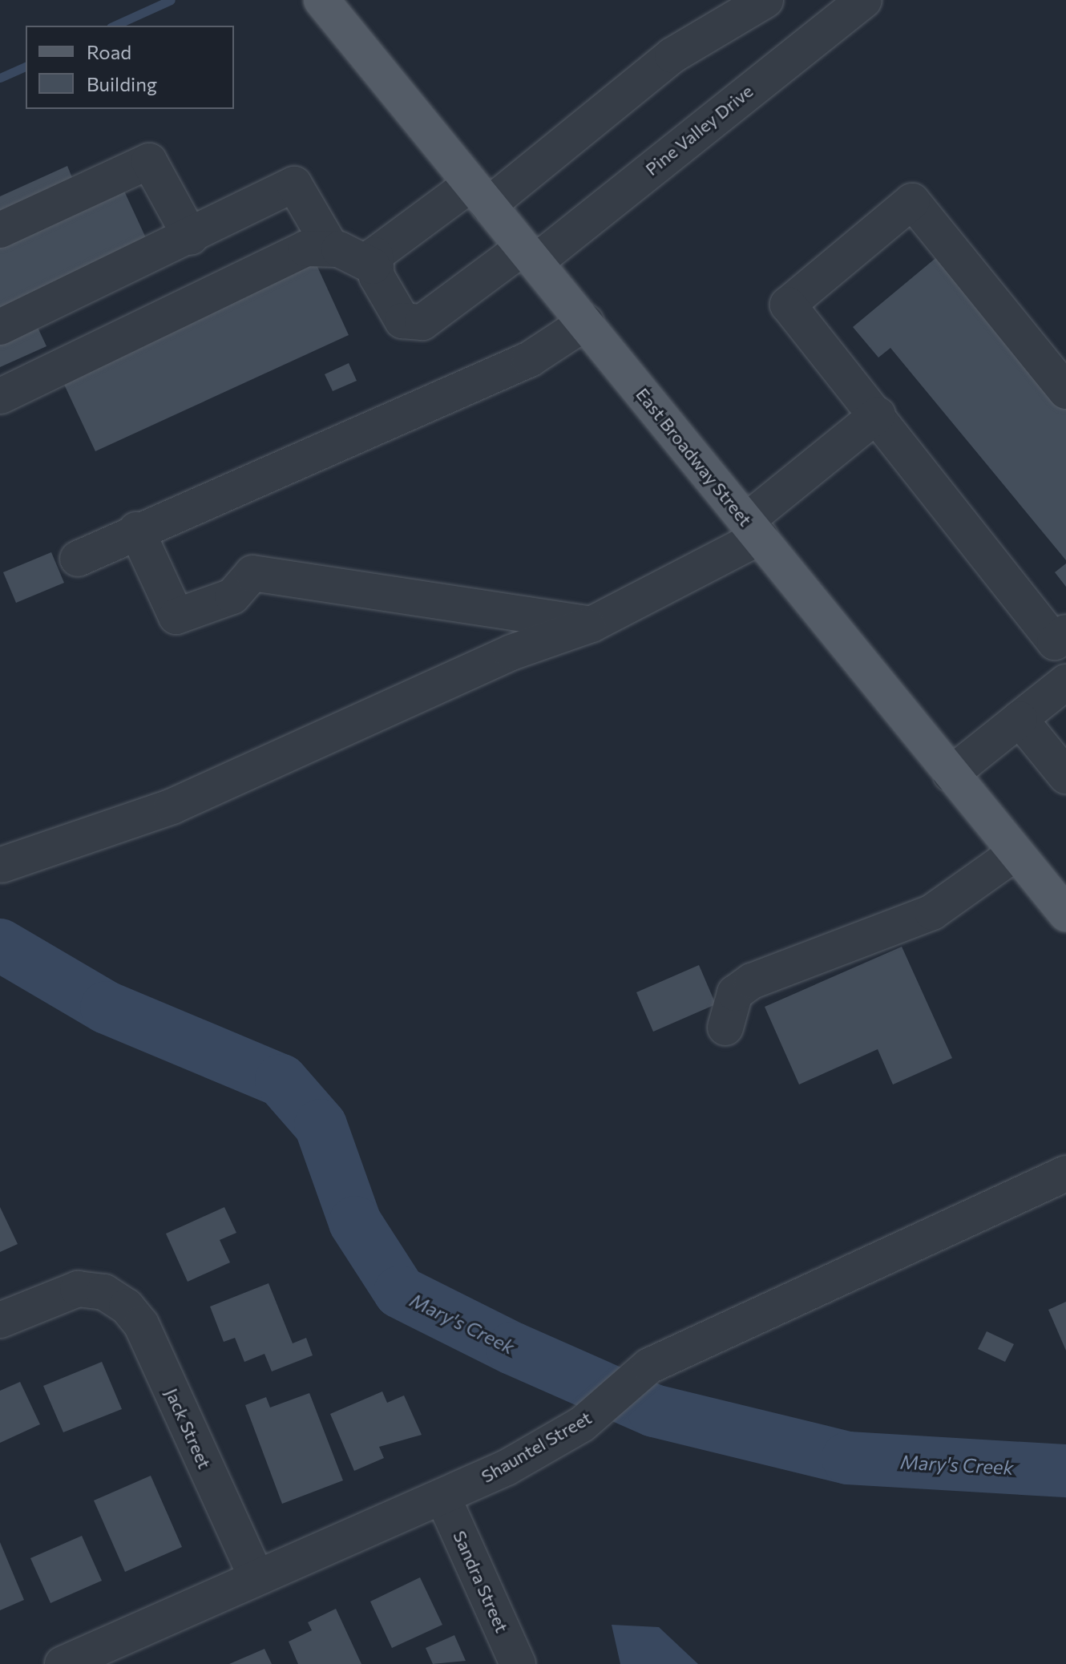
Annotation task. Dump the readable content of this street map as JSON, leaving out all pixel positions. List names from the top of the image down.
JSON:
{
  "streets": {
    "main road": ["East Broadway Street"],
    "street": [
      "Pine Valley Drive",
      "Jack Street",
      "Shauntel Street",
      "Sandra Street"
    ]
  },
  "crossings": [
    ["Pine Valley Drive", "East Broadway Street"],
    ["Jack Street", "Shauntel Street"],
    ["Shauntel Street", "Sandra Street"]
  ],
  "water": ["Mary's Creek"],
  "legend": ["Road", "Building"]
}
